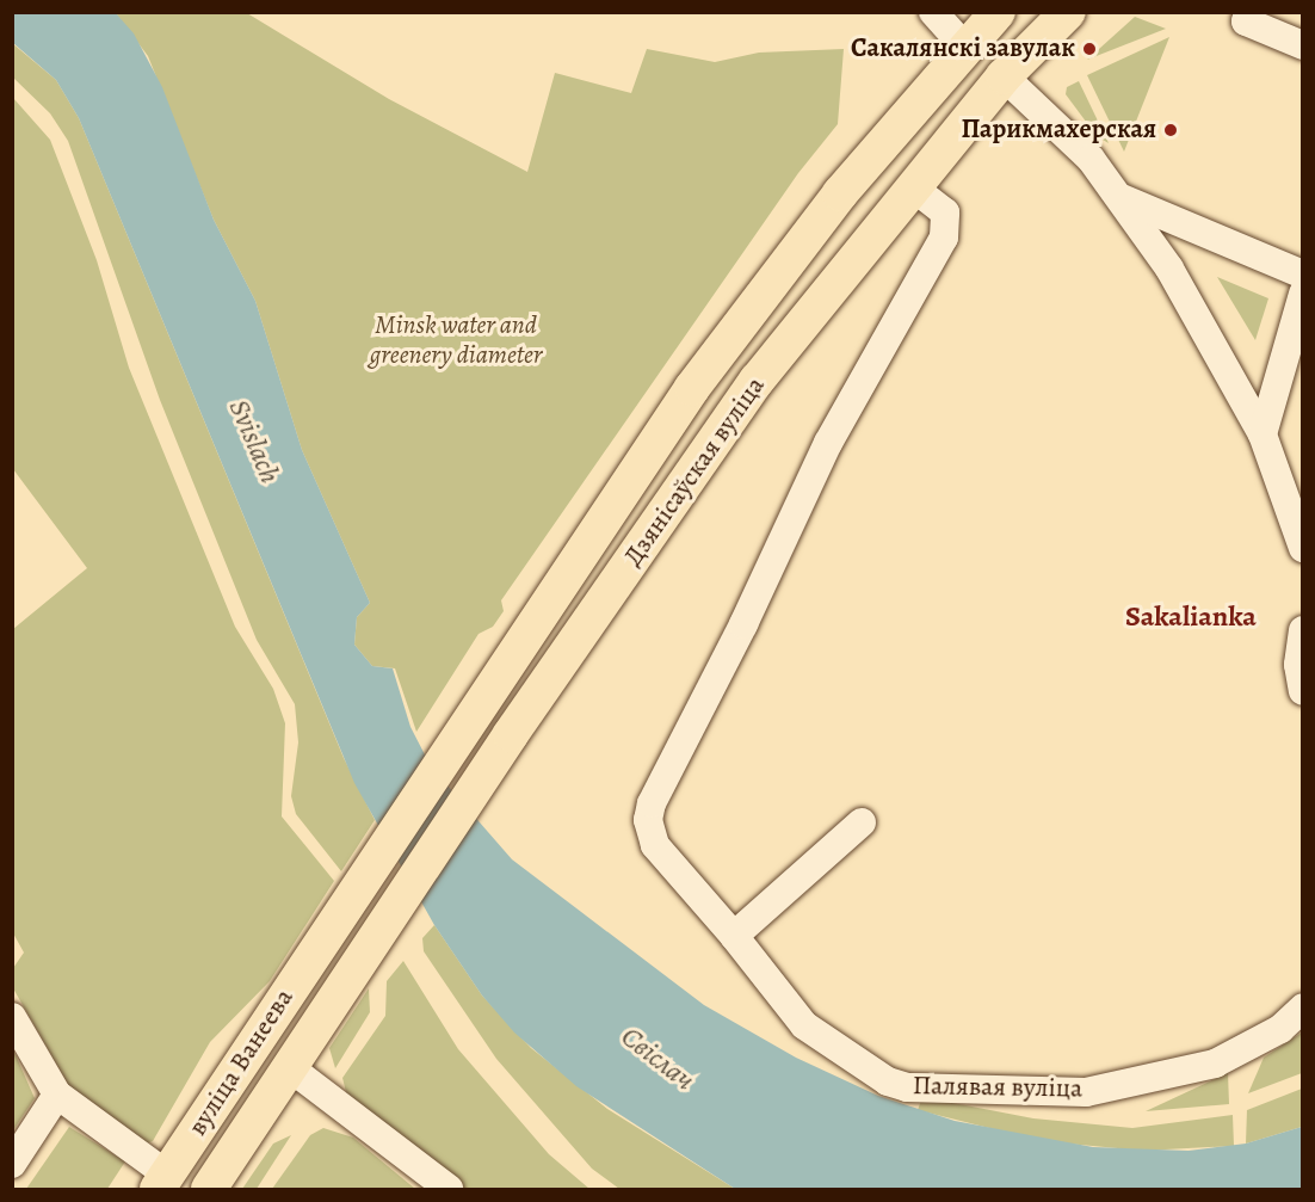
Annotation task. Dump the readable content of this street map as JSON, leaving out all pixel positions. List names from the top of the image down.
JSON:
{
  "streets": {
    "main road": ["Дзянісаўская вуліца", "вуліца Ванеева"],
    "street": ["Палявая вуліца"]
  },
  "crossings": [
    ["Дзянісаўская вуліца", "вуліца Ванеева"],
    ["Дзянісаўская вуліца", "Палявая вуліца"]
  ],
  "districts": ["Sakalianka"],
  "water": ["Svislach", "Свіслач"],
  "parks": ["Minsk water and greenery diameter"],
  "places": ["Сакалянскі завулак", "Парикмахерская"]
}
